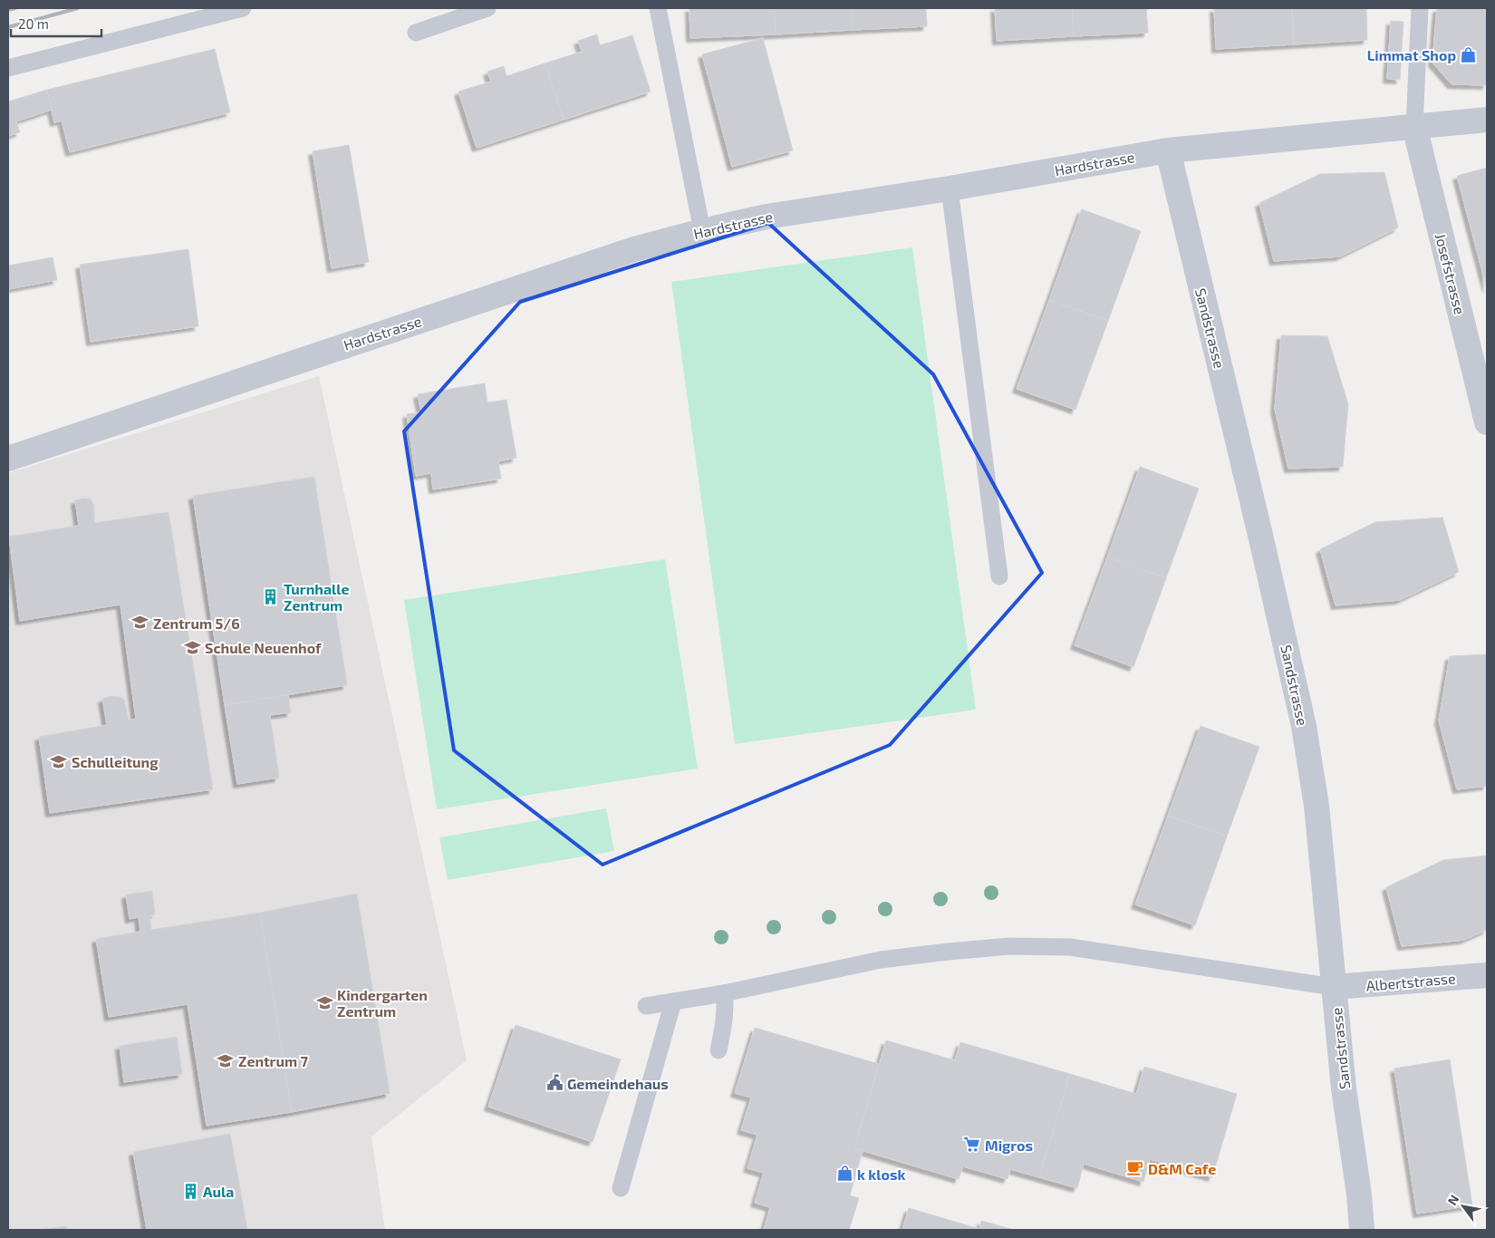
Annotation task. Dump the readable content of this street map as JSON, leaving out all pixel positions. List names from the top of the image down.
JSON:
{
  "streets": {
    "street": [
      "Hardstrasse",
      "Josefstrasse",
      "Sandstrasse",
      "Albertstrasse"
    ]
  },
  "crossings": [
    ["Hardstrasse", "Josefstrasse"],
    ["Hardstrasse", "Sandstrasse"],
    ["Sandstrasse", "Albertstrasse"]
  ],
  "places": {
    "shop": ["Limmat Shop", "k klosk"],
    "building": ["Turnhalle Zentrum", "Aula"],
    "school or university": [
      "Zentrum 5/6",
      "Schule Neuenhof",
      "Schulleitung",
      "Kindergarten Zentrum",
      "Zentrum 7"
    ],
    "public building": ["Gemeindehaus"],
    "supermarket": ["Migros"],
    "cafe": ["D&M Cafe"]
  },
  "scale_bar": "20 m",
  "north": "top left"
}
